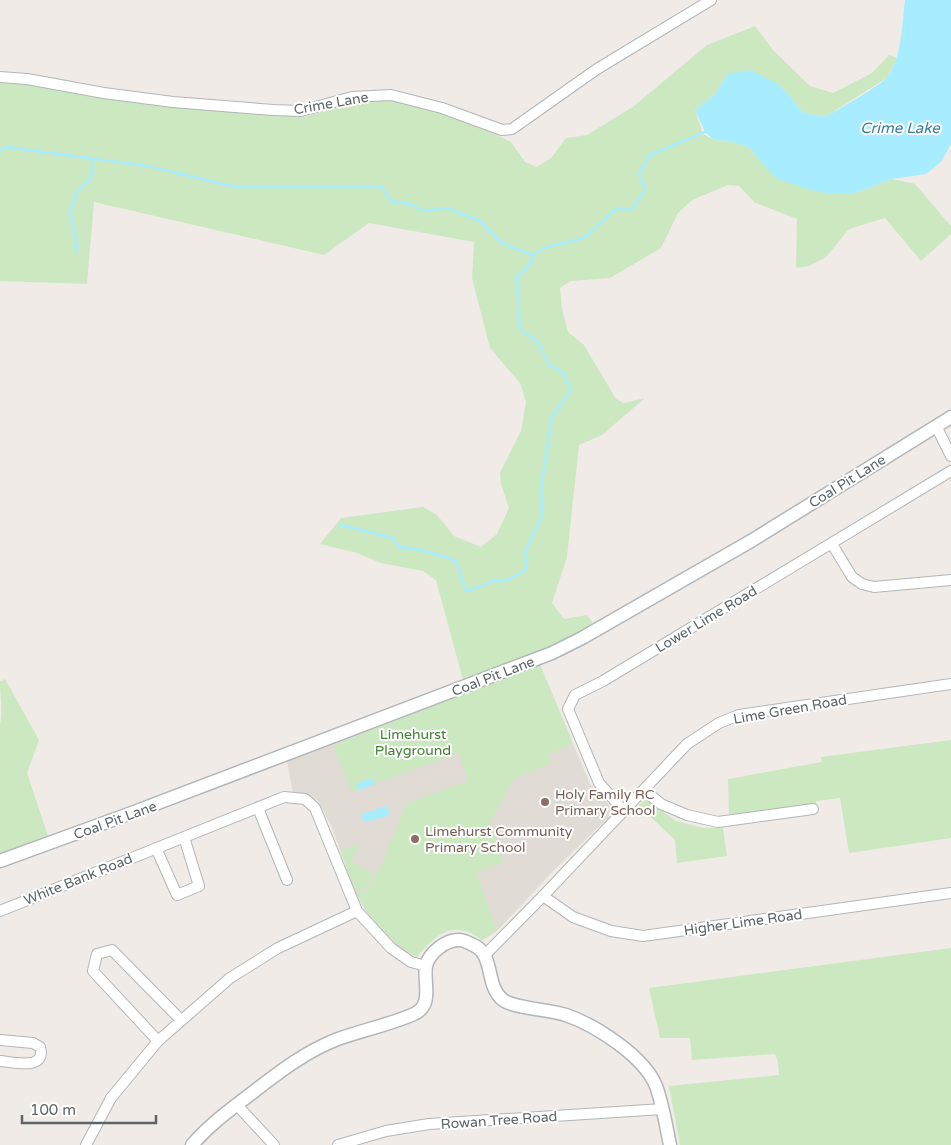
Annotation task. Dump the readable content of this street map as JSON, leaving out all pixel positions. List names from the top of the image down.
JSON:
{
  "streets": {
    "street": [
      "Crime Lane",
      "Coal Pit Lane",
      "Lower Lime Road",
      "Lime Green Road",
      "White Bank Road",
      "Higher Lime Road",
      "Rowan Tree Road"
    ]
  },
  "crossings": [
    ["Lower Lime Road", "Lime Green Road"],
    ["Lime Green Road", "Higher Lime Road"]
  ],
  "water": ["Crime Lake"],
  "parks": ["Limehurst Playground"],
  "places": ["Holy Family RC Primary School", "Limehurst Community Primary School"],
  "scale_bar": "100 m"
}
